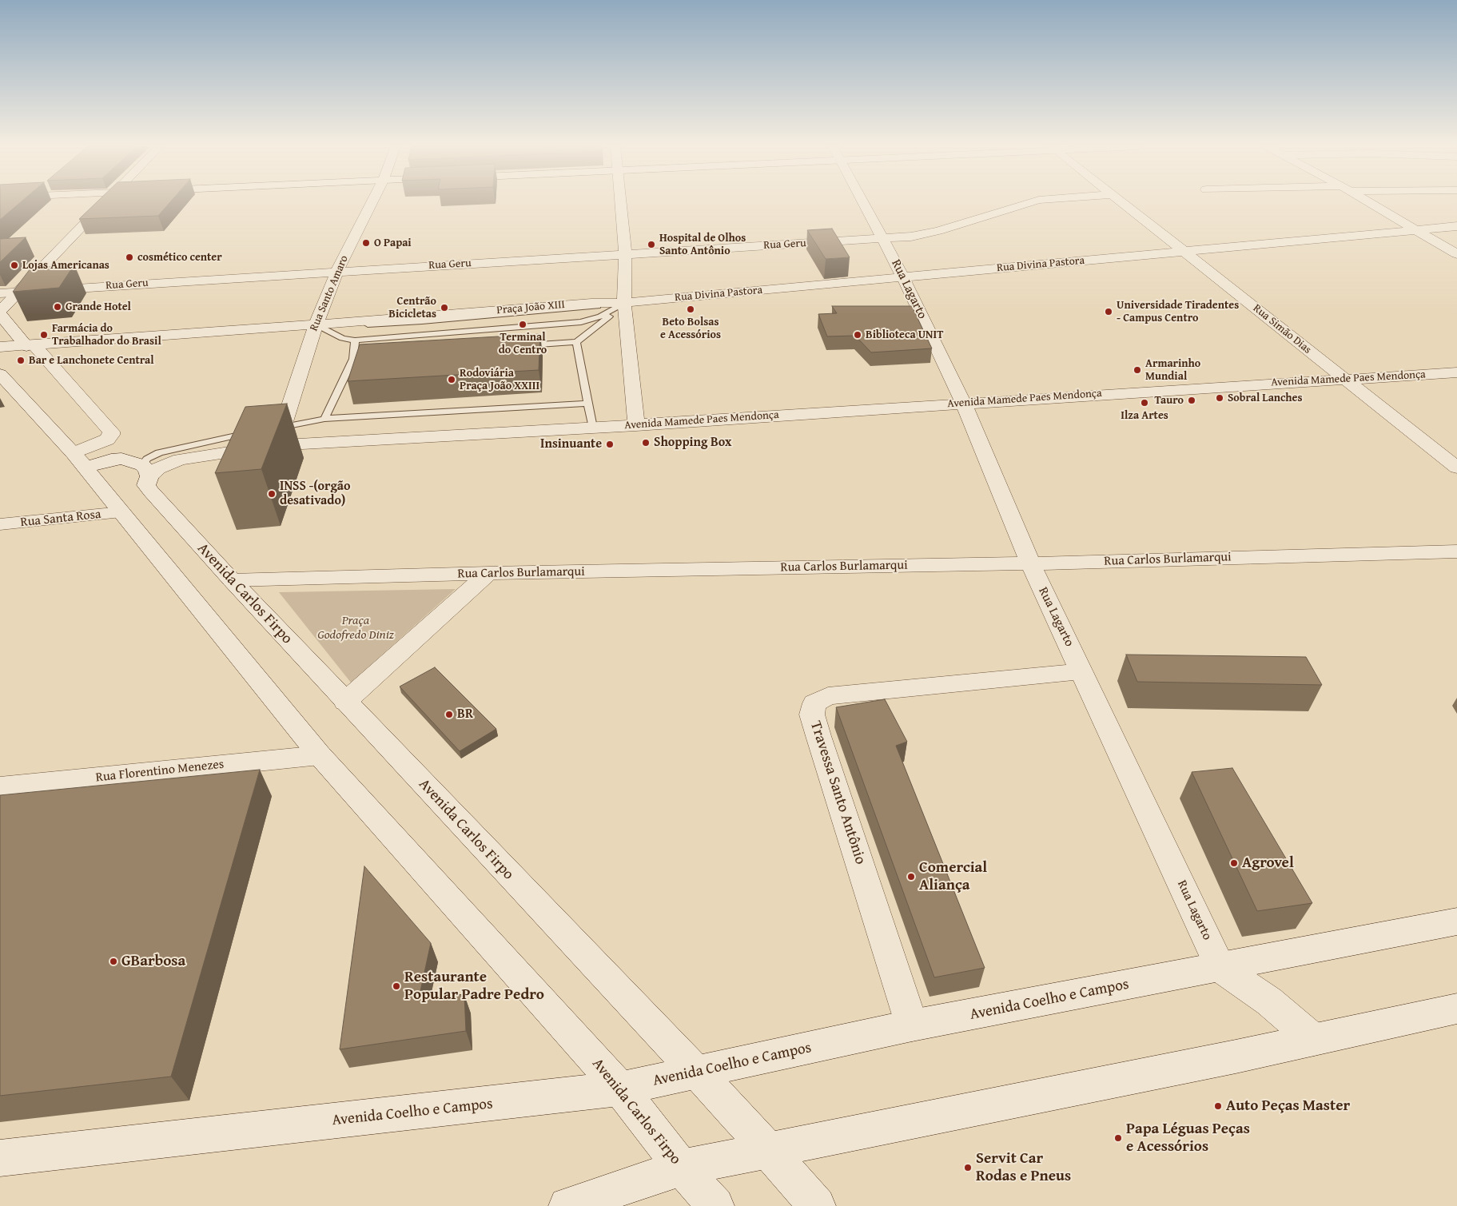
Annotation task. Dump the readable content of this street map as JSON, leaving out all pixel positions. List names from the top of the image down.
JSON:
{
  "streets": {
    "street": [
      "Rua Geru",
      "Rua Divina Pastora",
      "Rua Lagarto",
      "Rua Santo Amaro",
      "Praça João XIII",
      "Rua Simão Dias",
      "Avenida Mamede Paes Mendonça",
      "Rua Santa Rosa",
      "Rua Carlos Burlamarqui",
      "Avenida Carlos Firpo",
      "Rua Florentino Menezes",
      "Travessa Santo Antônio",
      "Avenida Coelho e Campos"
    ]
  },
  "crossings": [
    ["Rua Geru", "Rua Lagarto"],
    ["Rua Geru", "Rua Santo Amaro"],
    ["Rua Divina Pastora", "Rua Lagarto"],
    ["Rua Divina Pastora", "Praça João XIII"],
    ["Rua Divina Pastora", "Rua Simão Dias"],
    ["Rua Lagarto", "Avenida Mamede Paes Mendonça"],
    ["Rua Lagarto", "Rua Carlos Burlamarqui"],
    ["Rua Lagarto", "Travessa Santo Antônio"],
    ["Rua Lagarto", "Avenida Coelho e Campos"],
    ["Rua Santo Amaro", "Praça João XIII"],
    ["Rua Simão Dias", "Avenida Mamede Paes Mendonça"],
    ["Rua Santa Rosa", "Avenida Carlos Firpo"],
    ["Rua Carlos Burlamarqui", "Avenida Carlos Firpo"],
    ["Avenida Carlos Firpo", "Rua Florentino Menezes"],
    ["Avenida Carlos Firpo", "Avenida Coelho e Campos"],
    ["Travessa Santo Antônio", "Avenida Coelho e Campos"]
  ],
  "parks": ["Praça Godofredo Diniz"],
  "places": [
    "O Papai",
    "Hospital de Olhos Santo Antônio",
    "cosmético center",
    "Lojas Americanas",
    "Grande Hotel",
    "Centrão Bicicletas",
    "Beto Bolsas e Acessórios",
    "Universidade Tiradentes - Campus Centro",
    "Terminal do Centro",
    "Farmácia do Trabalhador do Brasil",
    "Biblioteca UNIT",
    "Bar e Lanchonete Central",
    "Armarinho Mundial",
    "Rodoviária Praça João XXIII",
    "Sobral Lanches",
    "Tauro",
    "Ilza Artes",
    "Shopping Box",
    "Insinuante",
    "INSS -(orgão desativado)",
    "BR",
    "Agrovel",
    "Comercial Aliança",
    "GBarbosa",
    "Restaurante Popular Padre Pedro",
    "Auto Peças Master",
    "Papa Léguas Peças e Acessórios",
    "Servit Car Rodas e Pneus"
  ]
}
